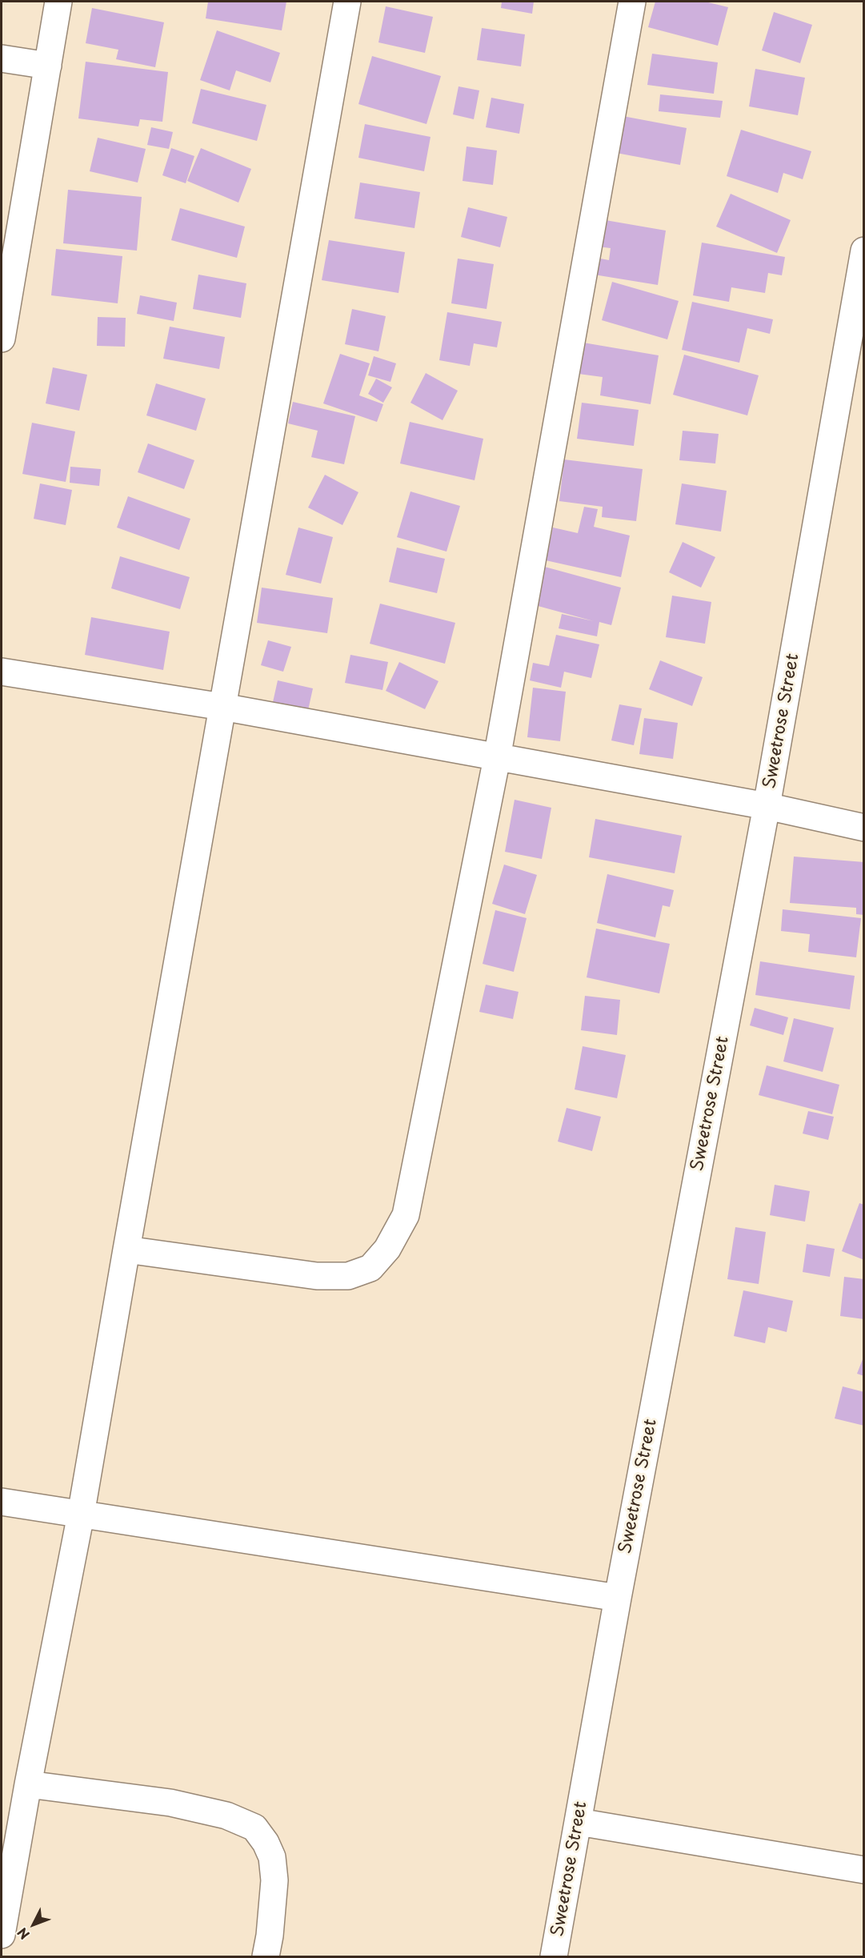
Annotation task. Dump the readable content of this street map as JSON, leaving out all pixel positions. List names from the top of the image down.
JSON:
{
  "streets": {
    "street": ["Sweetrose Street"]
  },
  "north": "bottom left"
}
